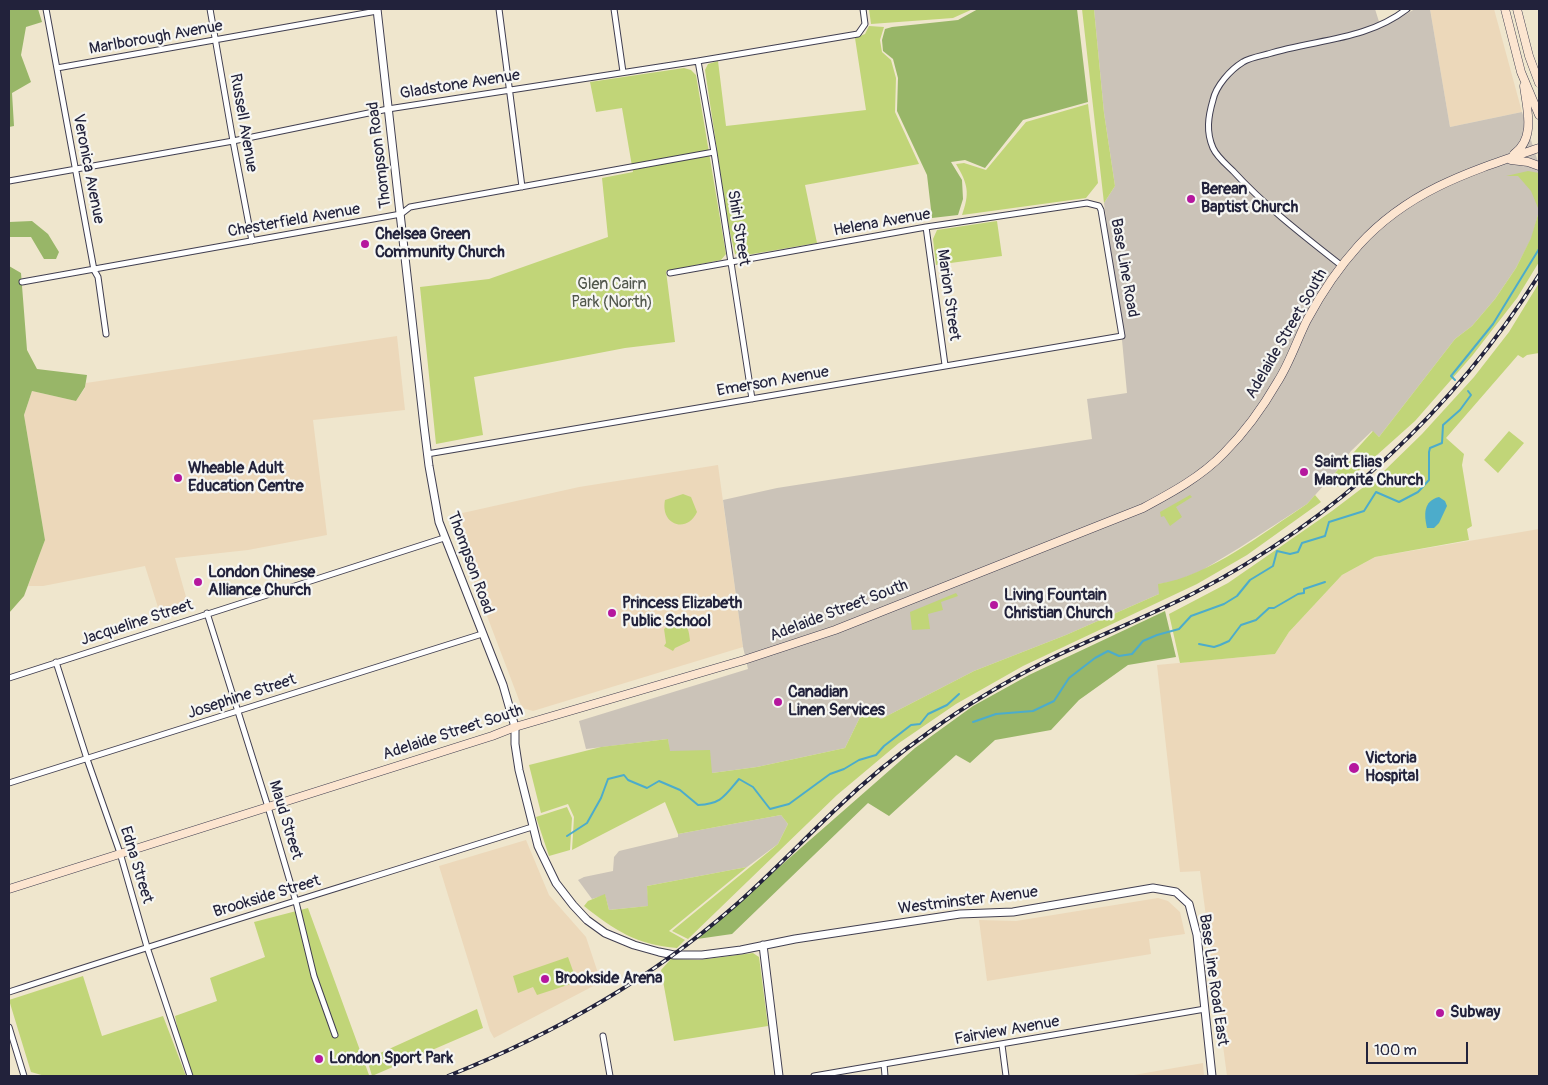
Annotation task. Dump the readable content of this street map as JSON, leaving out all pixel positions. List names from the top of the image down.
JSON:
{
  "streets": {
    "main road": ["Adelaide Street South"],
    "street": [
      "Marlborough Avenue",
      "Gladstone Avenue",
      "Russell Avenue",
      "Thompson Road",
      "Veronica Avenue",
      "Chesterfield Avenue",
      "Helena Avenue",
      "Shirl Street",
      "Base Line Road",
      "Marion Street",
      "Emerson Avenue",
      "Jacqueline Street",
      "Josephine Street",
      "Maud Street",
      "Edna Street",
      "Brookside Street",
      "Westminster Avenue",
      "Base Line Road East",
      "Fairview Avenue"
    ]
  },
  "crossings": [
    ["Marlborough Avenue", "Russell Avenue"],
    ["Marlborough Avenue", "Thompson Road"],
    ["Marlborough Avenue", "Veronica Avenue"],
    ["Gladstone Avenue", "Russell Avenue"],
    ["Gladstone Avenue", "Thompson Road"],
    ["Gladstone Avenue", "Veronica Avenue"],
    ["Gladstone Avenue", "Shirl Street"],
    ["Russell Avenue", "Chesterfield Avenue"],
    ["Thompson Road", "Chesterfield Avenue"],
    ["Thompson Road", "Adelaide Street South"],
    ["Thompson Road", "Emerson Avenue"],
    ["Thompson Road", "Jacqueline Street"],
    ["Thompson Road", "Josephine Street"],
    ["Thompson Road", "Brookside Street"],
    ["Thompson Road", "Westminster Avenue"],
    ["Veronica Avenue", "Chesterfield Avenue"],
    ["Chesterfield Avenue", "Shirl Street"],
    ["Helena Avenue", "Shirl Street"],
    ["Helena Avenue", "Base Line Road"],
    ["Helena Avenue", "Marion Street"],
    ["Shirl Street", "Emerson Avenue"],
    ["Base Line Road", "Emerson Avenue"],
    ["Marion Street", "Emerson Avenue"],
    ["Adelaide Street South", "Maud Street"],
    ["Adelaide Street South", "Edna Street"],
    ["Jacqueline Street", "Maud Street"],
    ["Jacqueline Street", "Edna Street"],
    ["Josephine Street", "Maud Street"],
    ["Josephine Street", "Edna Street"],
    ["Maud Street", "Brookside Street"],
    ["Edna Street", "Brookside Street"],
    ["Westminster Avenue", "Base Line Road East"],
    ["Base Line Road East", "Fairview Avenue"]
  ],
  "parks": ["Glen Cairn Park (North)"],
  "places": [
    "Berean Baptist Church",
    "Chelsea Green Community Church",
    "Saint Elias Maronite Church",
    "Wheable Adult Education Centre",
    "London Chinese Alliance Church",
    "Living Fountain Christian Church",
    "Princess Elizabeth Public School",
    "Canadian Linen Services",
    "Victoria Hospital",
    "Brookside Arena",
    "Subway",
    "London Sport Park"
  ],
  "scale_bar": "100 m"
}
